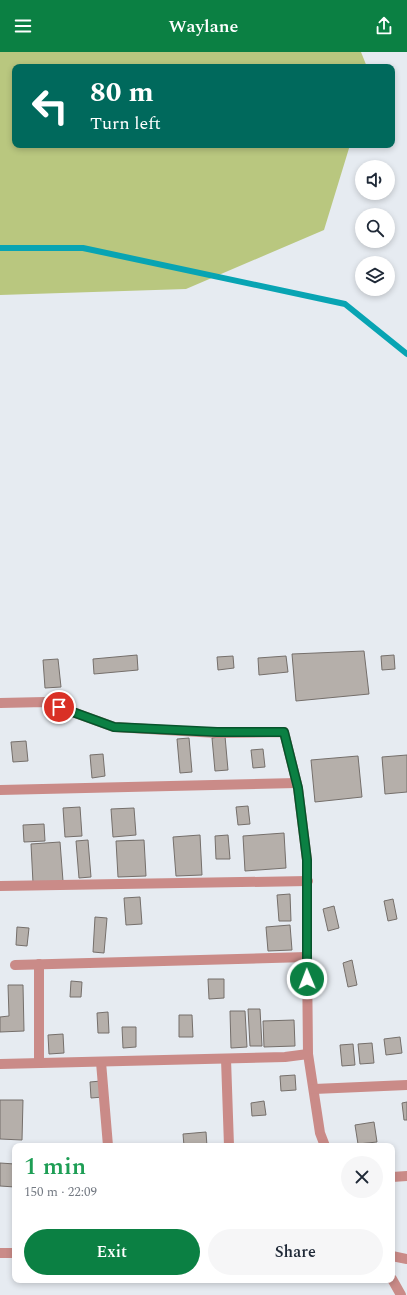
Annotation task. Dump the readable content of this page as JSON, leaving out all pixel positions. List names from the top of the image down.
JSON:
{
  "page": {
    "header": "Waylane",
    "turn": ["80 m", "Turn left"],
    "heading": ["1 min", "150 m · 22:09"],
    "buttons": ["Exit", "Share"]
  }
}
